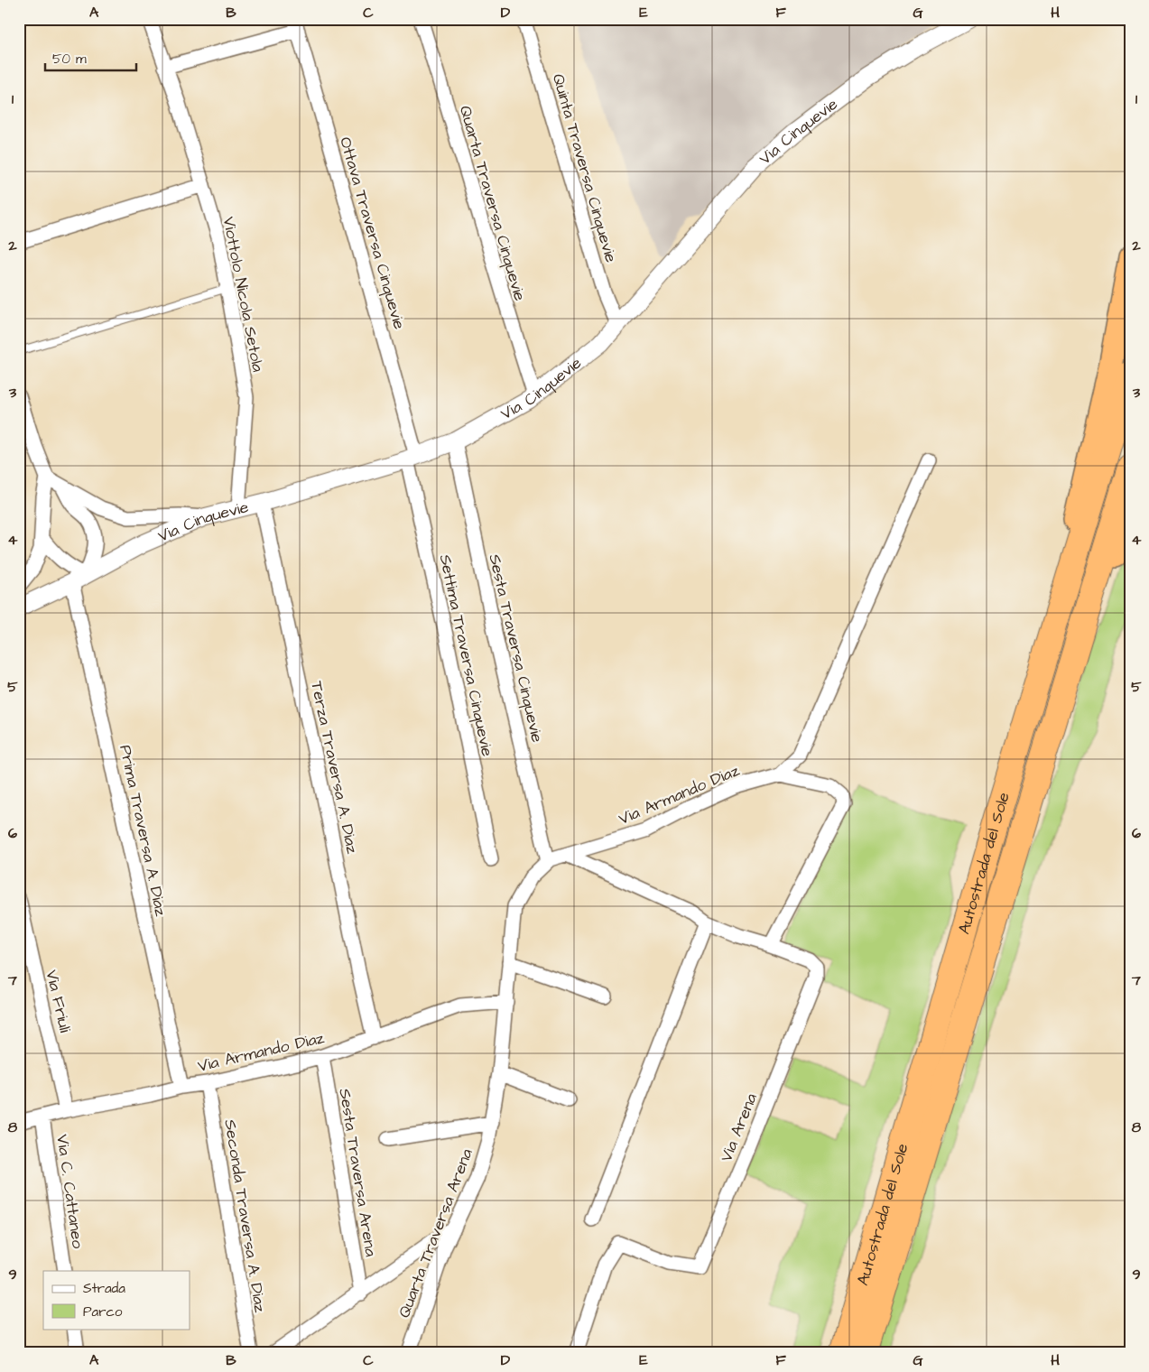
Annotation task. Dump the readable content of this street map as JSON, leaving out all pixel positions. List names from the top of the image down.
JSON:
{
  "streets": {
    "highway": ["Autostrada del Sole"],
    "street": [
      "Via Cinquevie",
      "Quinta Traversa Cinquevie",
      "Quarta Traversa Cinquevie",
      "Ottava Traversa Cinquevie",
      "Viottolo Nicola Setola",
      "Sesta Traversa Cinquevie",
      "Settima Traversa Cinquevie",
      "Terza Traversa A. Diaz",
      "Via Armando Diaz",
      "Prima Traversa A. Diaz",
      "Via Friuli",
      "Via Arena",
      "Sesta Traversa Arena",
      "Via C. Cattaneo",
      "Seconda Traversa A. Diaz",
      "Quarta Traversa Arena"
    ]
  },
  "crossings": [
    ["Via Cinquevie", "Quinta Traversa Cinquevie"],
    ["Via Cinquevie", "Quarta Traversa Cinquevie"],
    ["Via Cinquevie", "Ottava Traversa Cinquevie"],
    ["Via Cinquevie", "Viottolo Nicola Setola"],
    ["Via Cinquevie", "Sesta Traversa Cinquevie"],
    ["Via Cinquevie", "Settima Traversa Cinquevie"],
    ["Via Cinquevie", "Terza Traversa A. Diaz"],
    ["Via Cinquevie", "Prima Traversa A. Diaz"],
    ["Ottava Traversa Cinquevie", "Settima Traversa Cinquevie"],
    ["Sesta Traversa Cinquevie", "Via Armando Diaz"],
    ["Terza Traversa A. Diaz", "Via Armando Diaz"],
    ["Via Armando Diaz", "Prima Traversa A. Diaz"],
    ["Via Armando Diaz", "Via Friuli"],
    ["Via Armando Diaz", "Via Arena"],
    ["Via Armando Diaz", "Sesta Traversa Arena"],
    ["Via Armando Diaz", "Via C. Cattaneo"],
    ["Via Armando Diaz", "Seconda Traversa A. Diaz"],
    ["Via Armando Diaz", "Quarta Traversa Arena"],
    ["Sesta Traversa Arena", "Quarta Traversa Arena"]
  ],
  "legend": ["Strada", "Parco"],
  "scale_bar": "50 m",
  "grid": {
    "columns": [
      "A",
      "B",
      "C",
      "D",
      "E",
      "F",
      "G",
      "H"
    ],
    "rows": [
      "1",
      "2",
      "3",
      "4",
      "5",
      "6",
      "7",
      "8",
      "9"
    ]
  }
}
